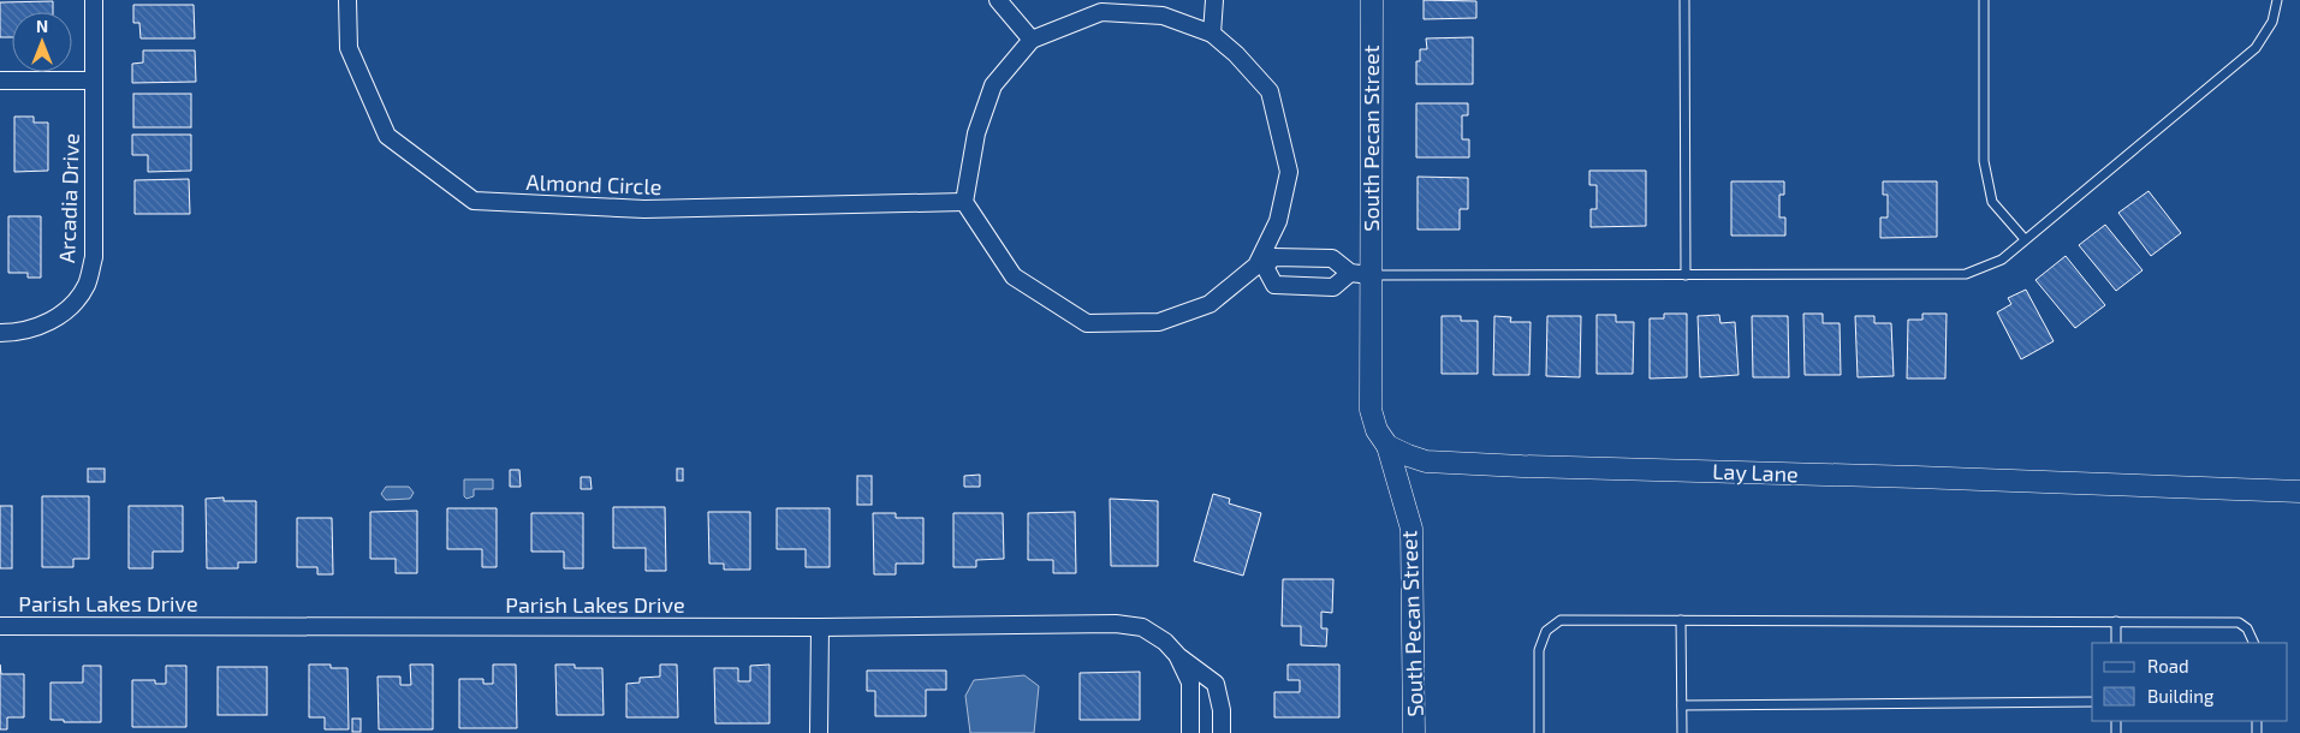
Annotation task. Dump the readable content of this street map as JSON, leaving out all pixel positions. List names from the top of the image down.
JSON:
{
  "streets": {
    "street": [
      "South Pecan Street",
      "Almond Circle",
      "Arcadia Drive",
      "Lay Lane",
      "Parish Lakes Drive"
    ]
  },
  "crossings": [
    ["South Pecan Street", "Lay Lane"]
  ],
  "legend": ["Road", "Building"],
  "north": "top"
}
